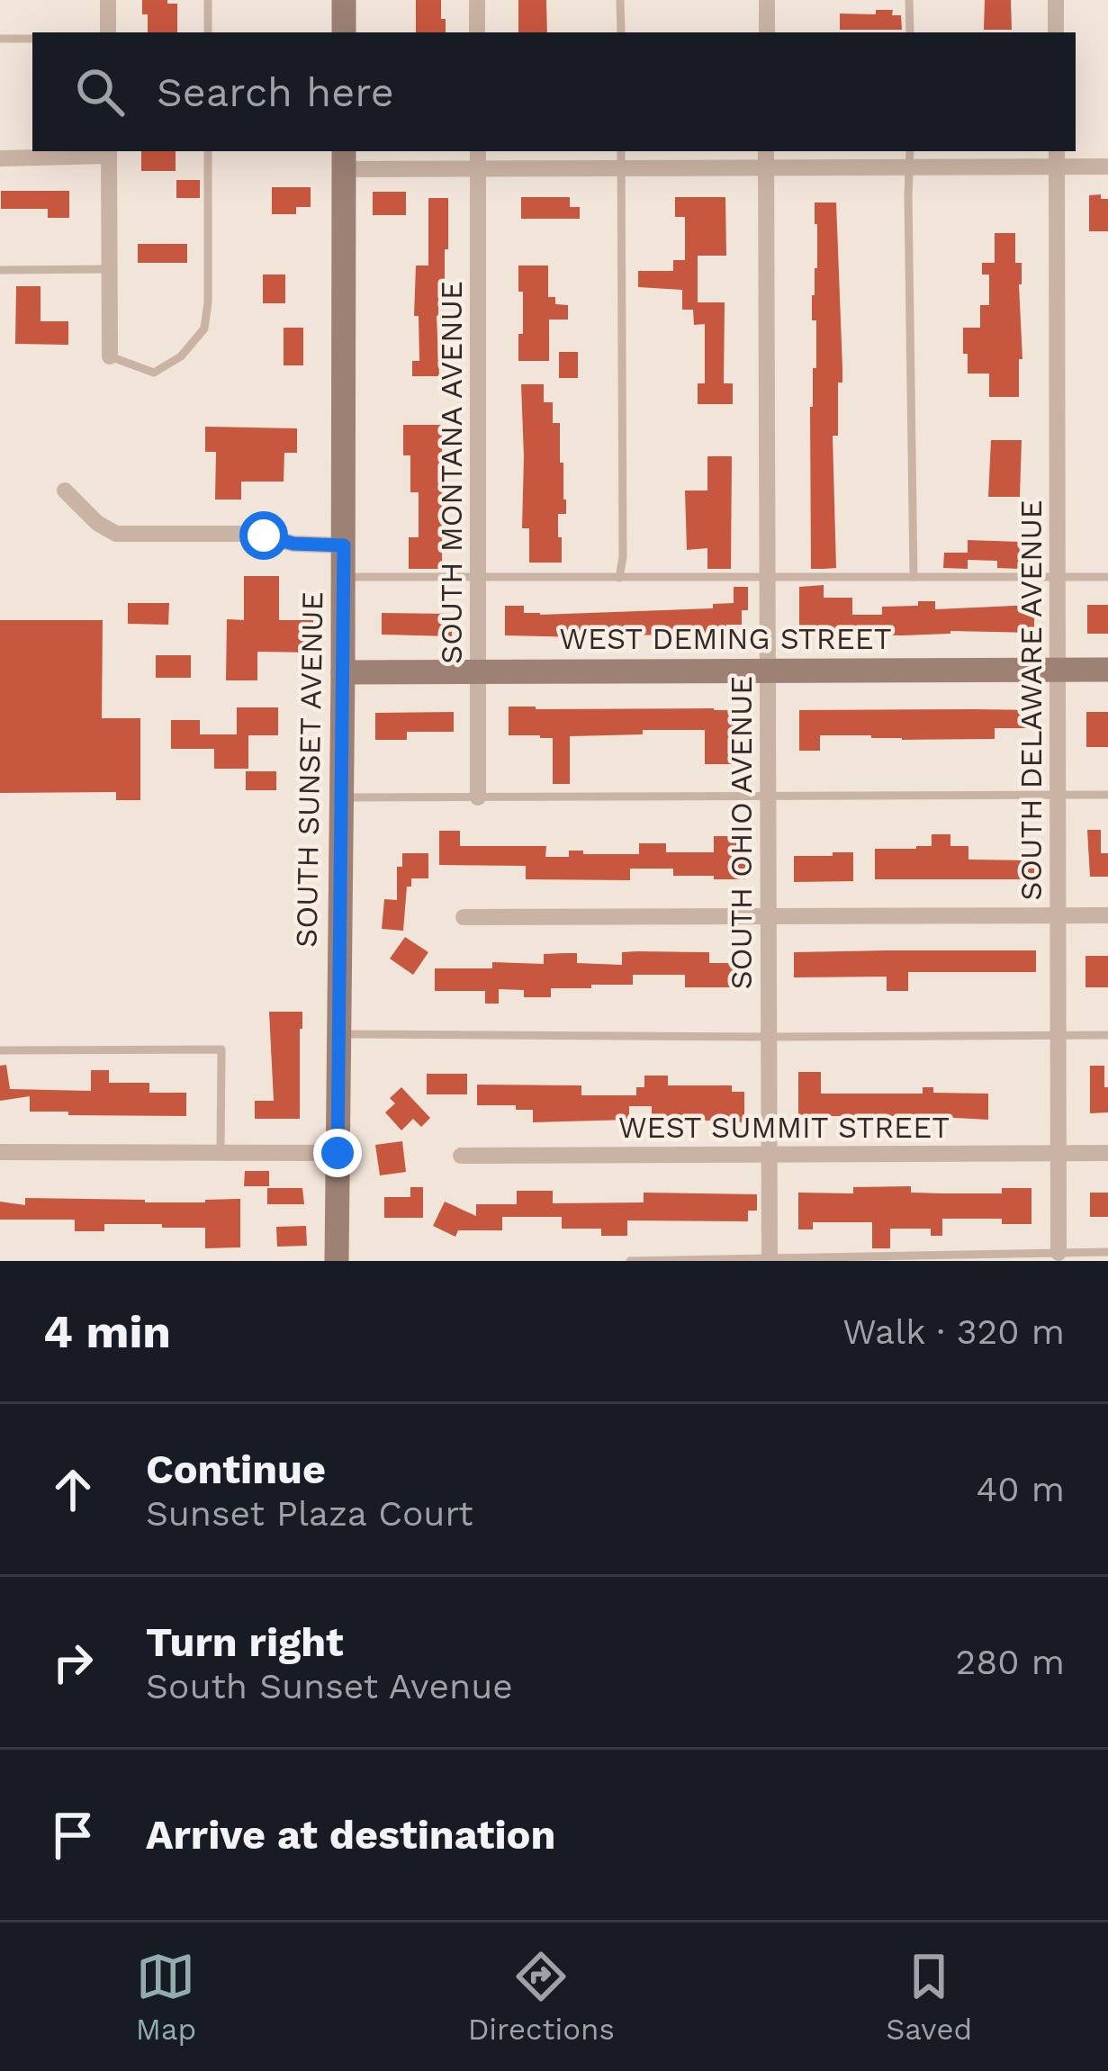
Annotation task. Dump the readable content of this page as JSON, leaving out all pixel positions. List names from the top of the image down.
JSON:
{
  "streets": {
    "main road": ["WEST DEMING STREET", "SOUTH SUNSET AVENUE"],
    "street": [
      "SOUTH MONTANA AVENUE",
      "SOUTH DELAWARE AVENUE",
      "SOUTH OHIO AVENUE",
      "WEST SUMMIT STREET"
    ]
  },
  "crossings": [
    ["SOUTH MONTANA AVENUE", "WEST DEMING STREET"],
    ["WEST DEMING STREET", "SOUTH DELAWARE AVENUE"],
    ["WEST DEMING STREET", "SOUTH SUNSET AVENUE"],
    ["WEST DEMING STREET", "SOUTH OHIO AVENUE"],
    ["SOUTH DELAWARE AVENUE", "WEST SUMMIT STREET"],
    ["SOUTH OHIO AVENUE", "WEST SUMMIT STREET"]
  ],
  "page": {
    "search": "Search here",
    "heading": ["4 min", "Walk · 320 m"],
    "list": [
      ["Continue", "Sunset Plaza Court", "40 m"],
      ["Turn right", "South Sunset Avenue", "280 m"],
      "Arrive at destination"
    ],
    "nav": ["Map", "Directions", "Saved"]
  }
}
